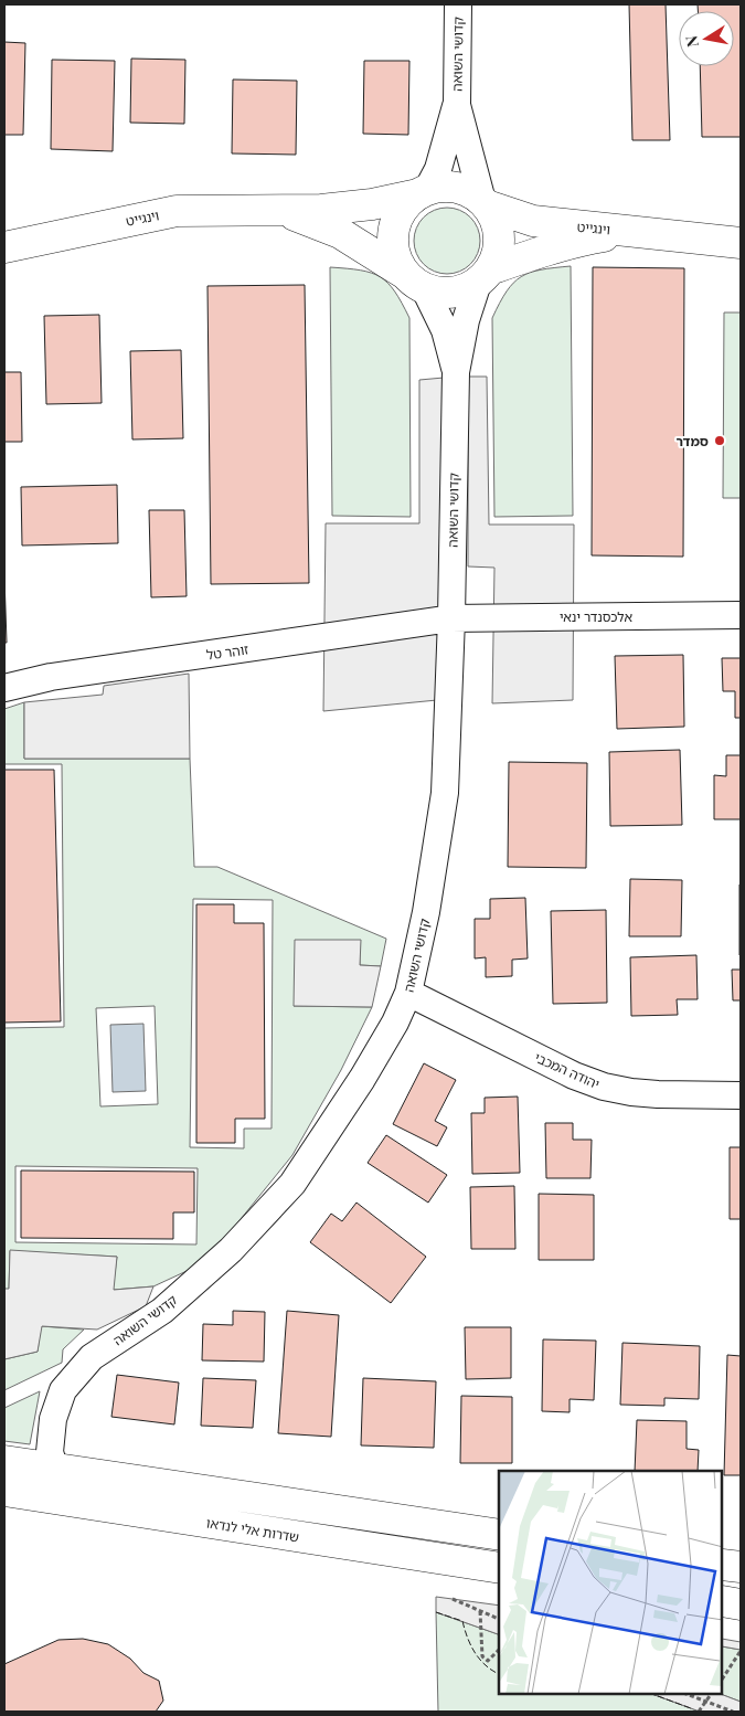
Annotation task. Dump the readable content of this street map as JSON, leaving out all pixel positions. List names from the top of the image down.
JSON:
{
  "streets": {
    "street": [
      "קדושי השואה",
      "וינגייט",
      "אלכסנדר ינאי",
      "זוהר טל",
      "יהודה המכבי",
      "שדרות אלי לנדאו"
    ]
  },
  "crossings": [
    ["קדושי השואה", "וינגייט"],
    ["קדושי השואה", "אלכסנדר ינאי"],
    ["קדושי השואה", "זוהר טל"],
    ["קדושי השואה", "יהודה המכבי"],
    ["אלכסנדר ינאי", "זוהר טל"]
  ],
  "places": ["סמדר"],
  "north": "left"
}
